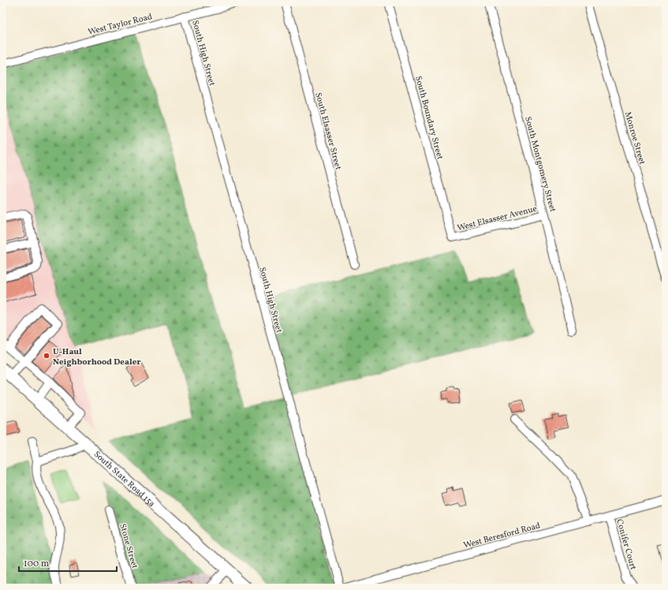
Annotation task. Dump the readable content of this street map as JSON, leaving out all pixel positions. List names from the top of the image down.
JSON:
{
  "streets": {
    "highway": ["South State Road 15a"],
    "street": [
      "West Taylor Road",
      "South High Street",
      "South Boundary Street",
      "South Elsasser Street",
      "Monroe Street",
      "South Montgomery Street",
      "West Elsasser Avenue",
      "West Beresford Road",
      "Conifer Court",
      "Stone Street"
    ]
  },
  "crossings": [
    ["West Taylor Road", "South High Street"],
    ["South Boundary Street", "West Elsasser Avenue"],
    ["South Montgomery Street", "West Elsasser Avenue"],
    ["West Beresford Road", "Conifer Court"]
  ],
  "places": ["U-Haul Neighborhood Dealer"],
  "scale_bar": "100 m"
}
